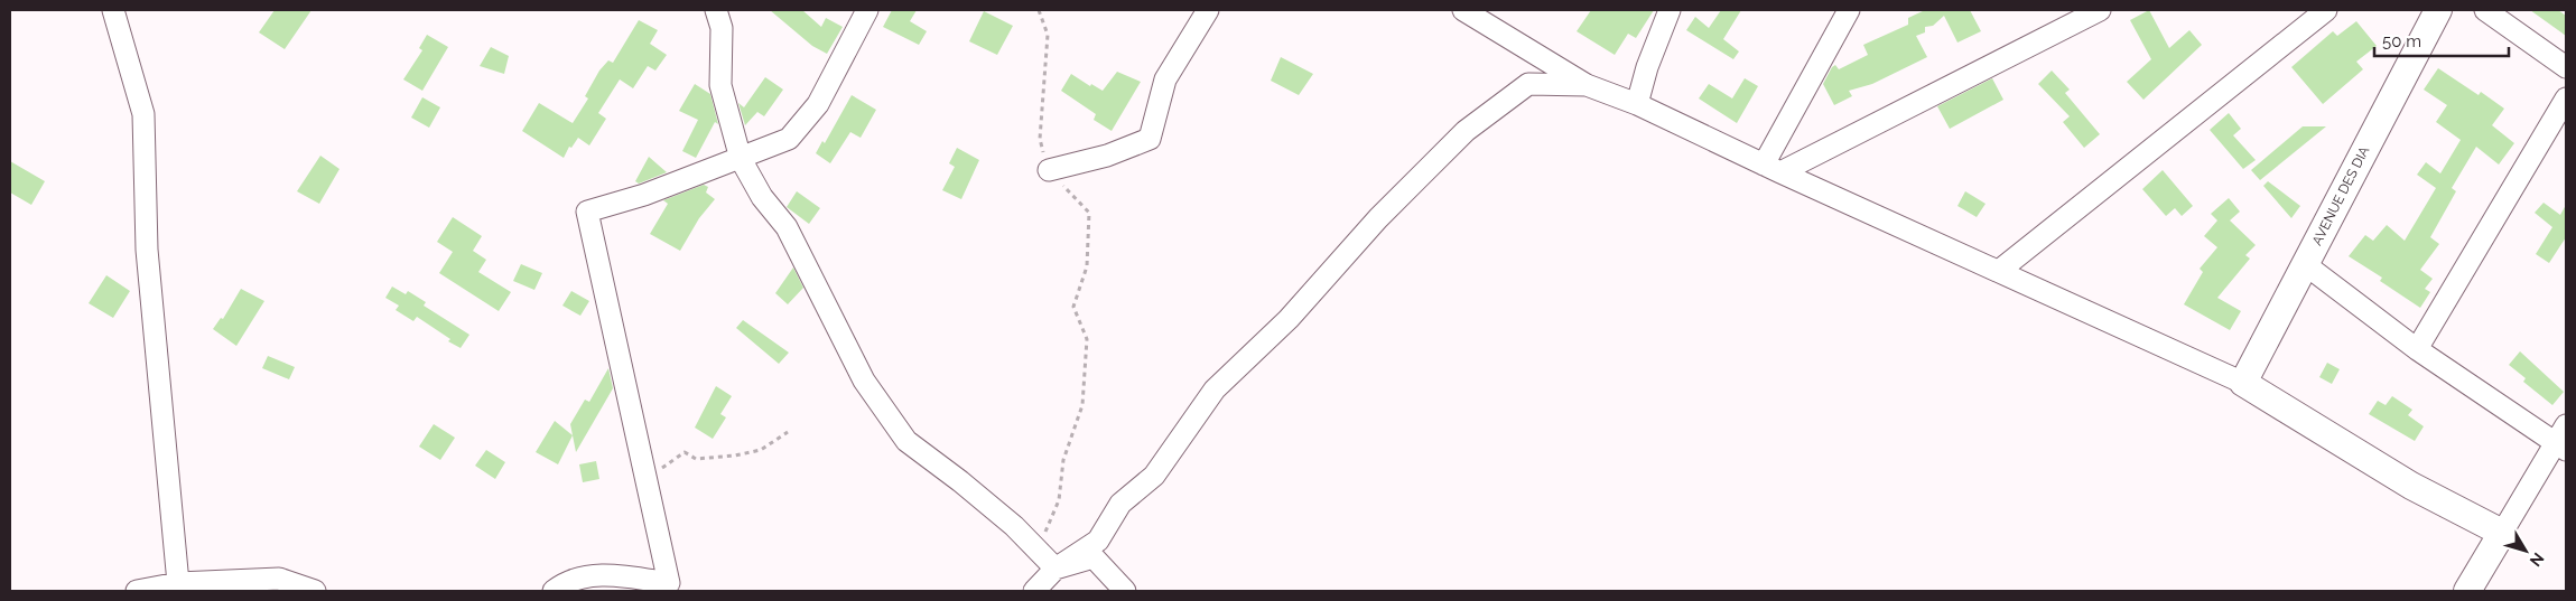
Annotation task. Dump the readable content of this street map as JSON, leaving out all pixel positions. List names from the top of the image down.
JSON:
{
  "streets": {
    "street": ["AVENUE DES DIA"]
  },
  "scale_bar": "50 m",
  "north": "bottom right"
}
